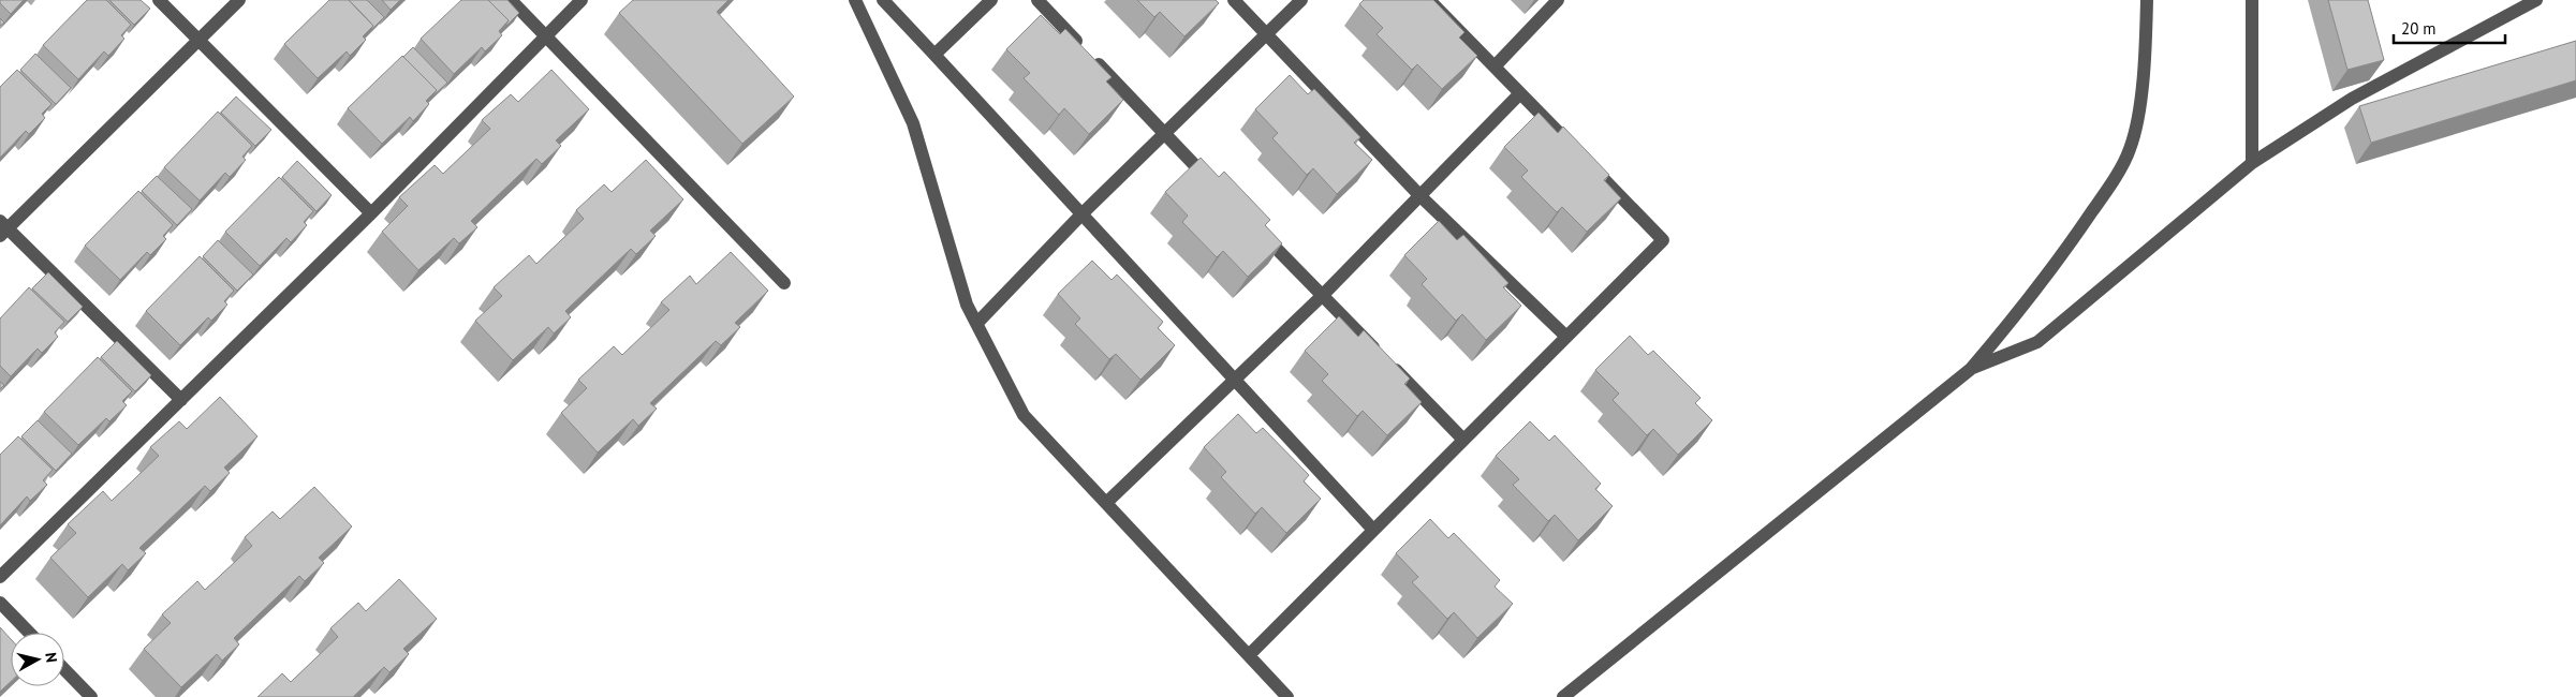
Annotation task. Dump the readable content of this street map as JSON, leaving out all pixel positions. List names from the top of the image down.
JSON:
{
  "scale_bar": "20 m",
  "north": "right"
}
